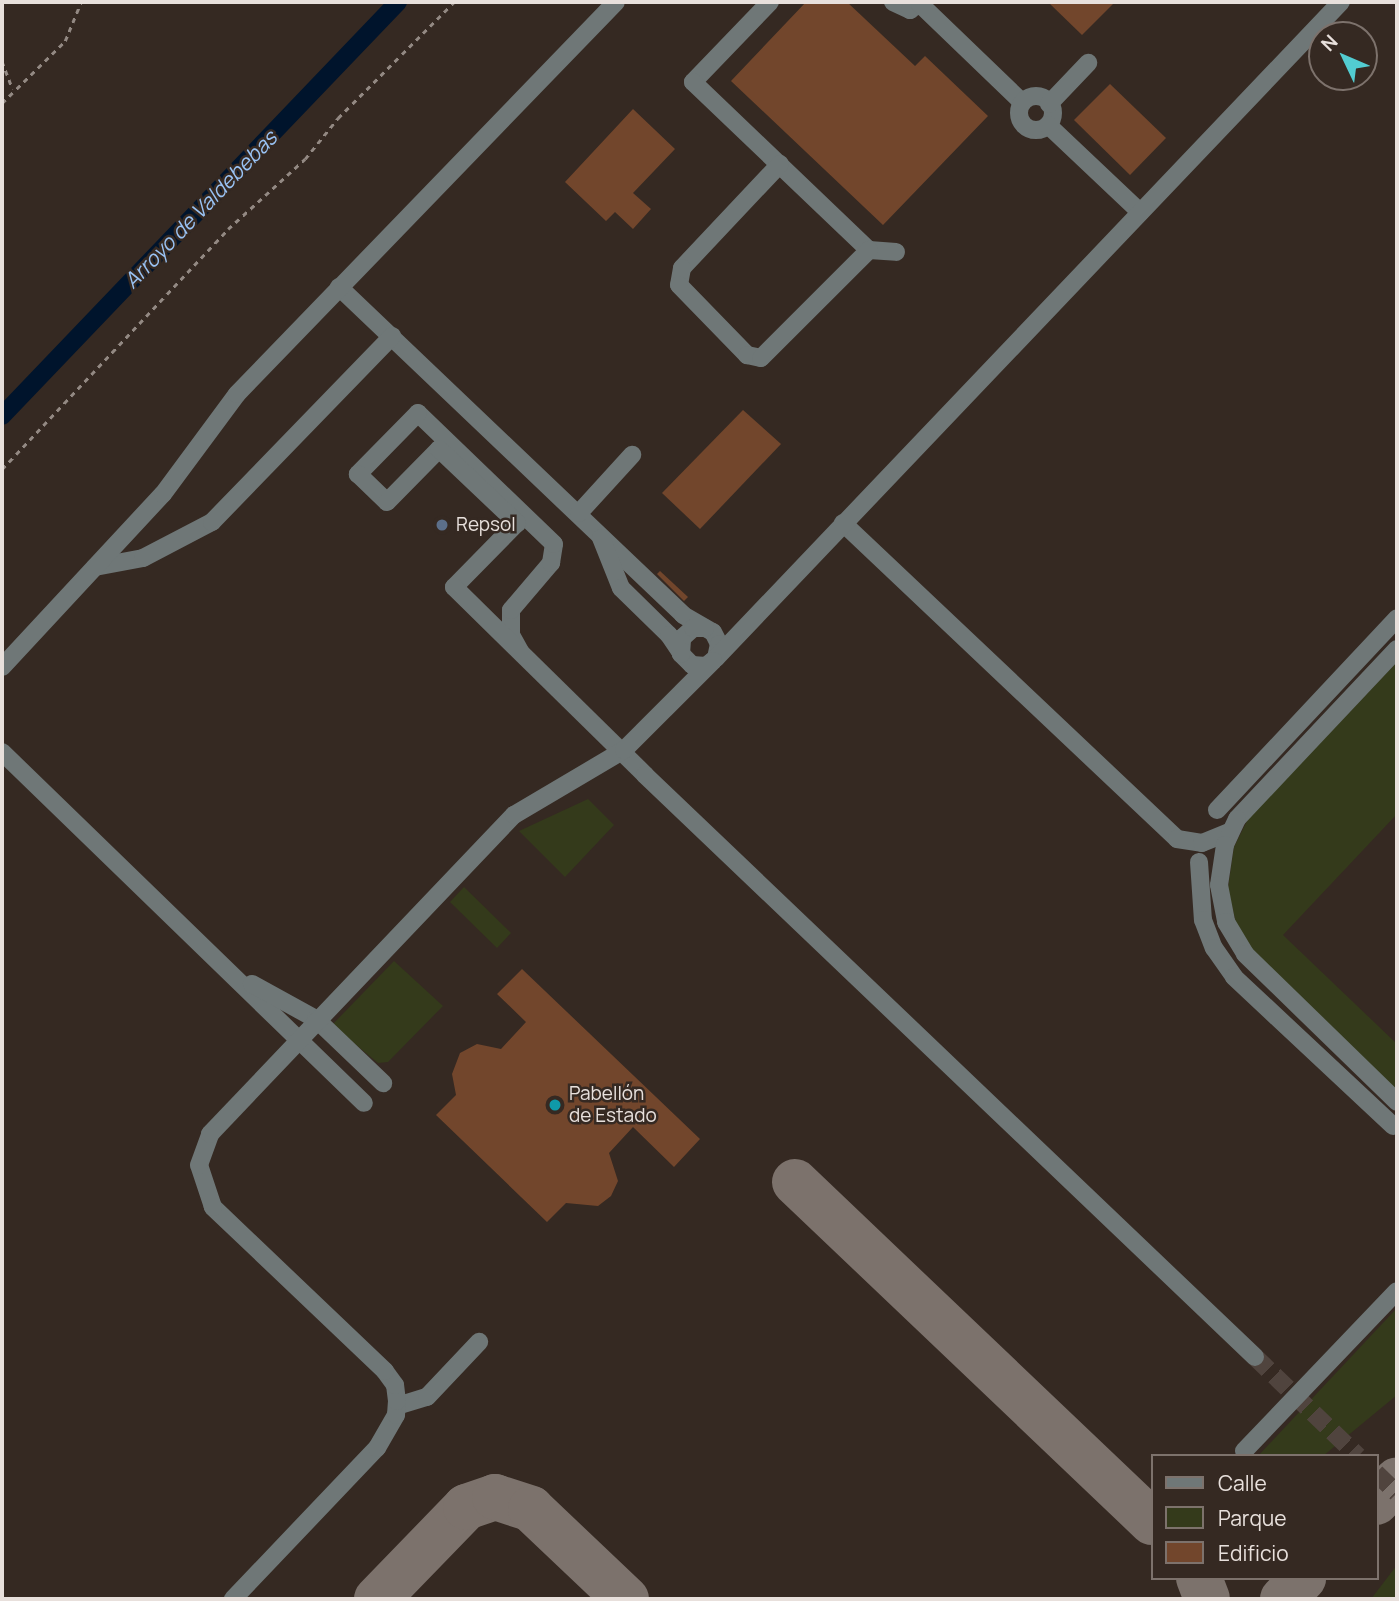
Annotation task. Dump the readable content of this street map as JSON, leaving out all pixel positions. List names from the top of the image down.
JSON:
{
  "water": ["Arroyo de Valdebebas"],
  "places": ["Repsol", "Pabellón de Estado"],
  "legend": ["Calle", "Parque", "Edificio"],
  "north": "top left"
}
